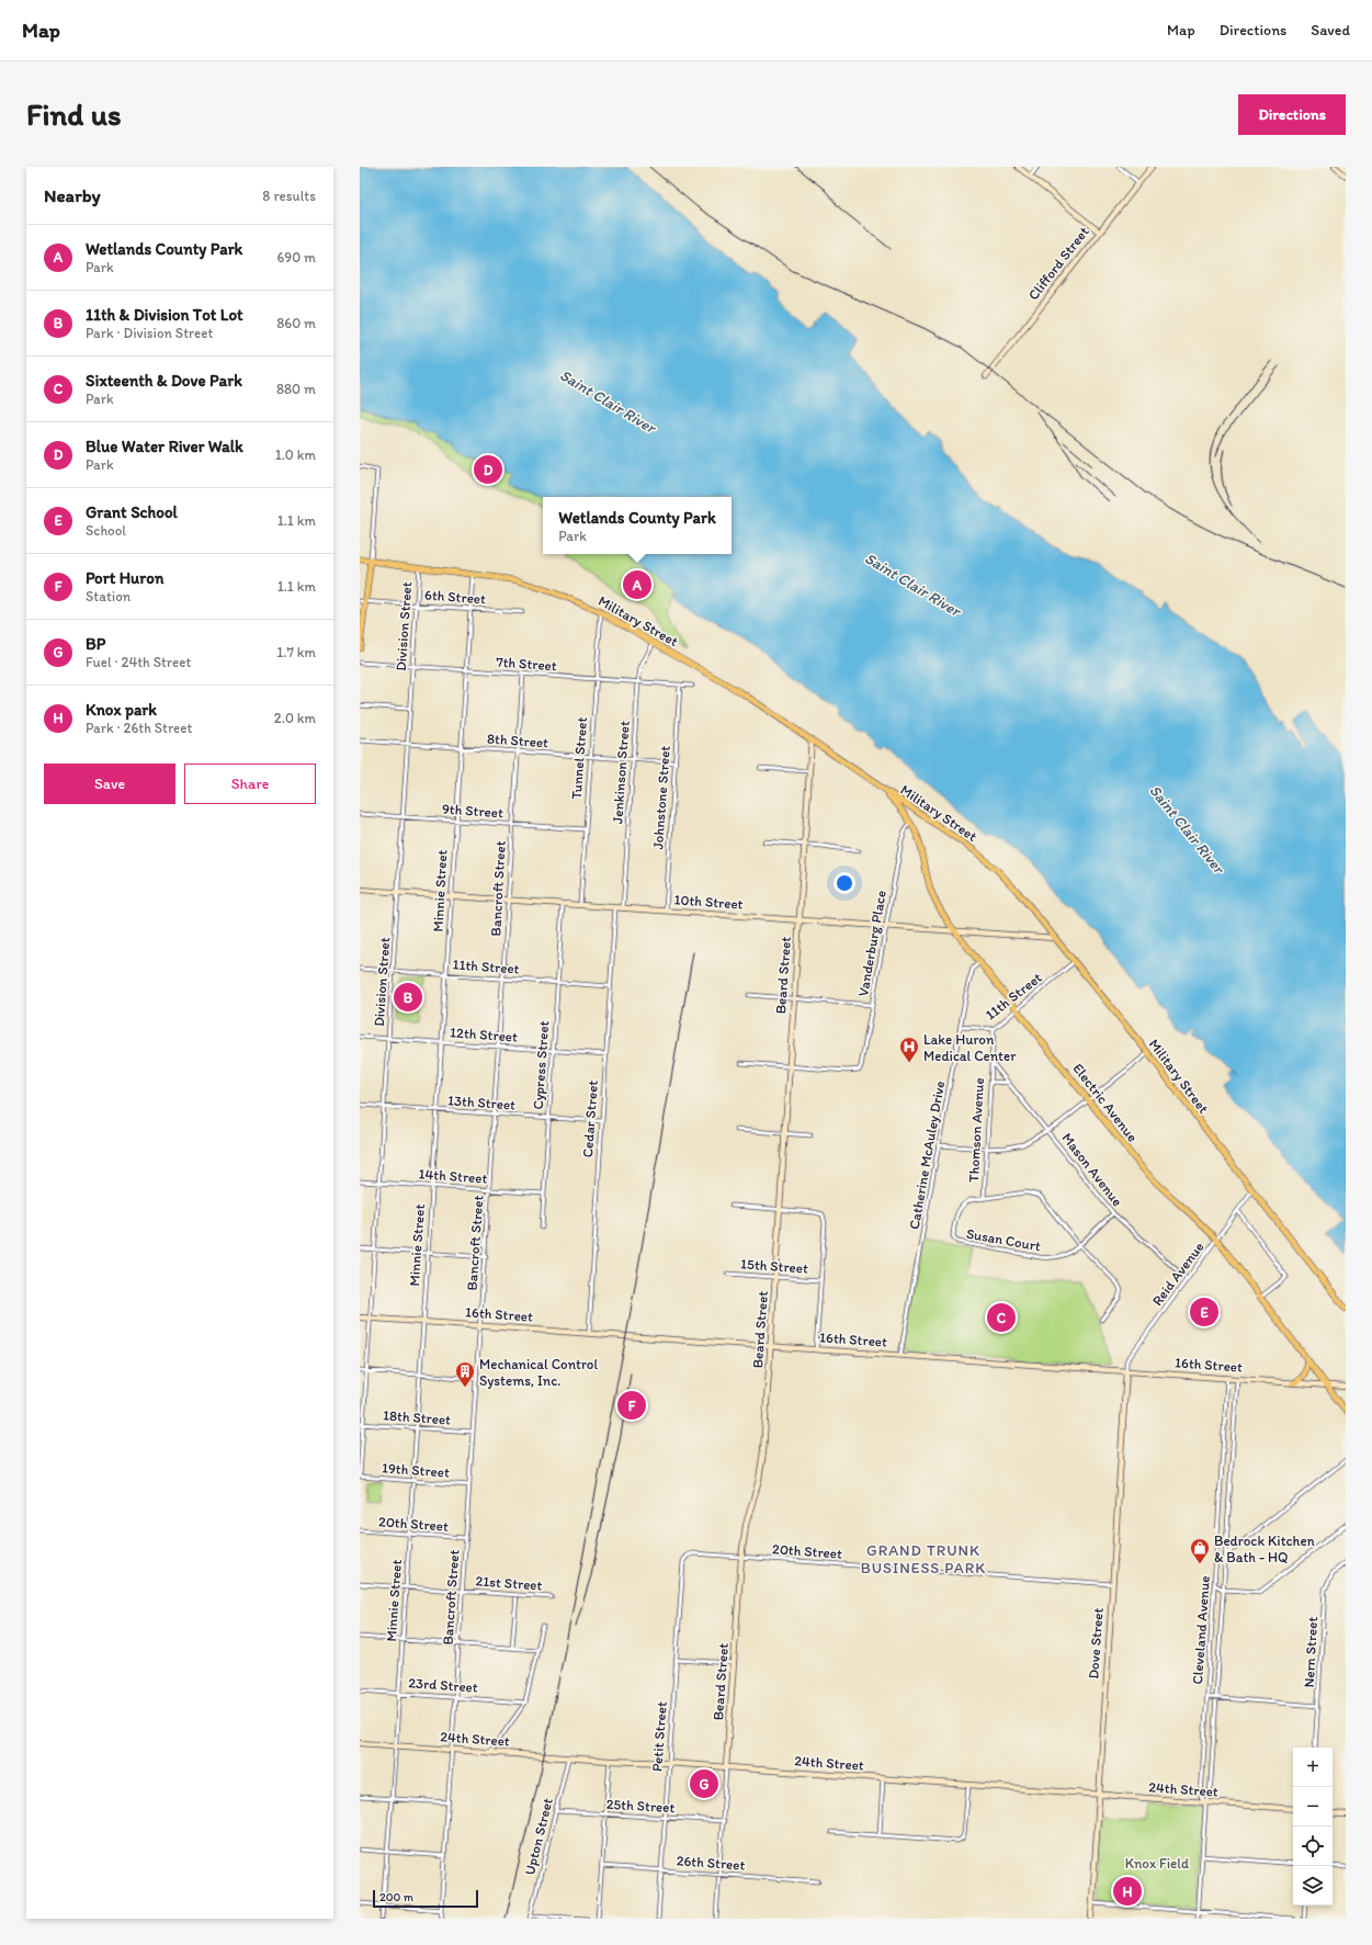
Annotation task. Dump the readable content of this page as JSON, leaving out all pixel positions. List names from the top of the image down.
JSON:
{
  "streets": {
    "main road": ["Military Street", "Electric Avenue"],
    "street": [
      "Clifford Street",
      "6th Street",
      "Division Street",
      "7th Street",
      "8th Street",
      "Tunnel Street",
      "Jenkinson Street",
      "Johnstone Street",
      "9th Street",
      "Bancroft Street",
      "Minnie Street",
      "10th Street",
      "Vanderburg Place",
      "11th Street",
      "Beard Street",
      "12th Street",
      "Cypress Street",
      "13th Street",
      "Cedar Street",
      "Thomson Avenue",
      "Catherine McAuley Drive",
      "Mason Avenue",
      "14th Street",
      "Susan Court",
      "15th Street",
      "Reid Avenue",
      "16th Street",
      "18th Street",
      "19th Street",
      "20th Street",
      "21st Street",
      "Cleveland Avenue",
      "Dove Street",
      "Nern Street",
      "23rd Street",
      "Petit Street",
      "24th Street",
      "25th Street",
      "Upton Street",
      "26th Street"
    ]
  },
  "crossings": [
    ["6th Street", "Division Street"],
    ["6th Street", "Minnie Street"],
    ["Military Street", "Division Street"],
    ["Military Street", "Tunnel Street"],
    ["Military Street", "Jenkinson Street"],
    ["Military Street", "Minnie Street"],
    ["Military Street", "10th Street"],
    ["Military Street", "11th Street"],
    ["Military Street", "Beard Street"],
    ["Military Street", "Electric Avenue"],
    ["Military Street", "Reid Avenue"],
    ["Division Street", "7th Street"],
    ["Division Street", "8th Street"],
    ["Division Street", "9th Street"],
    ["Division Street", "10th Street"],
    ["Division Street", "11th Street"],
    ["Division Street", "12th Street"],
    ["Division Street", "13th Street"],
    ["Division Street", "14th Street"],
    ["Division Street", "16th Street"],
    ["Division Street", "18th Street"],
    ["Division Street", "19th Street"],
    ["7th Street", "Tunnel Street"],
    ["7th Street", "Jenkinson Street"],
    ["7th Street", "Johnstone Street"],
    ["7th Street", "Bancroft Street"],
    ["7th Street", "Minnie Street"],
    ["8th Street", "Tunnel Street"],
    ["8th Street", "Jenkinson Street"],
    ["8th Street", "Johnstone Street"],
    ["8th Street", "Bancroft Street"],
    ["8th Street", "Minnie Street"],
    ["Tunnel Street", "9th Street"],
    ["Tunnel Street", "10th Street"],
    ["Jenkinson Street", "10th Street"],
    ["Johnstone Street", "10th Street"],
    ["9th Street", "Bancroft Street"],
    ["9th Street", "Minnie Street"],
    ["Bancroft Street", "10th Street"],
    ["Bancroft Street", "11th Street"],
    ["Bancroft Street", "12th Street"],
    ["Bancroft Street", "13th Street"],
    ["Bancroft Street", "14th Street"],
    ["Bancroft Street", "16th Street"],
    ["Bancroft Street", "18th Street"],
    ["Bancroft Street", "19th Street"],
    ["Bancroft Street", "20th Street"],
    ["Bancroft Street", "21st Street"],
    ["Bancroft Street", "23rd Street"],
    ["Bancroft Street", "24th Street"],
    ["Minnie Street", "10th Street"],
    ["Minnie Street", "11th Street"],
    ["Minnie Street", "12th Street"],
    ["Minnie Street", "13th Street"],
    ["Minnie Street", "14th Street"],
    ["Minnie Street", "16th Street"],
    ["Minnie Street", "18th Street"],
    ["Minnie Street", "19th Street"],
    ["Minnie Street", "20th Street"],
    ["Minnie Street", "21st Street"],
    ["Minnie Street", "23rd Street"],
    ["Minnie Street", "24th Street"],
    ["10th Street", "Vanderburg Place"],
    ["10th Street", "Beard Street"],
    ["10th Street", "Cypress Street"],
    ["10th Street", "Electric Avenue"],
    ["10th Street", "Cedar Street"],
    ["Vanderburg Place", "Beard Street"],
    ["Vanderburg Place", "Electric Avenue"],
    ["11th Street", "Cypress Street"],
    ["11th Street", "Electric Avenue"],
    ["11th Street", "Cedar Street"],
    ["11th Street", "Thomson Avenue"],
    ["11th Street", "Catherine McAuley Drive"],
    ["Beard Street", "15th Street"],
    ["Beard Street", "16th Street"],
    ["Beard Street", "20th Street"],
    ["Beard Street", "24th Street"],
    ["Beard Street", "25th Street"],
    ["Beard Street", "26th Street"],
    ["12th Street", "Cypress Street"],
    ["12th Street", "Cedar Street"],
    ["Cypress Street", "13th Street"],
    ["Cypress Street", "14th Street"],
    ["13th Street", "Cedar Street"],
    ["Electric Avenue", "Catherine McAuley Drive"],
    ["Electric Avenue", "Reid Avenue"],
    ["Electric Avenue", "16th Street"],
    ["Cedar Street", "16th Street"],
    ["Thomson Avenue", "Mason Avenue"],
    ["Thomson Avenue", "Susan Court"],
    ["Catherine McAuley Drive", "16th Street"],
    ["Mason Avenue", "Susan Court"],
    ["Mason Avenue", "Reid Avenue"],
    ["Reid Avenue", "16th Street"],
    ["Reid Avenue", "Dove Street"],
    ["16th Street", "Cleveland Avenue"],
    ["16th Street", "Dove Street"],
    ["20th Street", "Dove Street"],
    ["20th Street", "Petit Street"],
    ["Cleveland Avenue", "24th Street"],
    ["Dove Street", "24th Street"],
    ["Petit Street", "24th Street"],
    ["Petit Street", "25th Street"],
    ["Petit Street", "26th Street"],
    ["24th Street", "Upton Street"],
    ["25th Street", "Upton Street"]
  ],
  "districts": ["GRAND TRUNK BUSINESS PARK"],
  "water": ["Saint Clair River"],
  "parks": ["Knox Field"],
  "places": {
    "hospital": ["Lake Huron Medical Center"],
    "building": ["Mechanical Control Systems, Inc."],
    "shop": ["Bedrock Kitchen & Bath - HQ"]
  },
  "scale_bar": "200 m",
  "page": {
    "header": "Map",
    "nav": ["Map", "Directions", "Saved"],
    "buttons": [
      "Directions",
      ["Save", "Share"]
    ],
    "title": "Find us",
    "heading": ["Nearby", "8 results"],
    "list": [
      {
        "mark": "A",
        "name": "Wetlands County Park",
        "note": "Park",
        "value": "690 m"
      },
      {
        "mark": "B",
        "name": "11th & Division Tot Lot",
        "note": "Park · Division Street",
        "value": "860 m"
      },
      {
        "mark": "C",
        "name": "Sixteenth & Dove Park",
        "note": "Park",
        "value": "880 m"
      },
      {
        "mark": "D",
        "name": "Blue Water River Walk",
        "note": "Park",
        "value": "1.0 km"
      },
      {
        "mark": "E",
        "name": "Grant School",
        "note": "School",
        "value": "1.1 km"
      },
      {
        "mark": "F",
        "name": "Port Huron",
        "note": "Station",
        "value": "1.1 km"
      },
      {
        "mark": "G",
        "name": "BP",
        "note": "Fuel · 24th Street",
        "value": "1.7 km"
      },
      {
        "mark": "H",
        "name": "Knox park",
        "note": "Park · 26th Street",
        "value": "2.0 km"
      }
    ],
    "pins": [
      "D",
      "A",
      "B",
      "E",
      "C",
      "F",
      "G",
      "H"
    ],
    "popup": ["Wetlands County Park", "Park"],
    "map_buttons": ["+", "−"],
    "scale": "200 m"
  }
}
